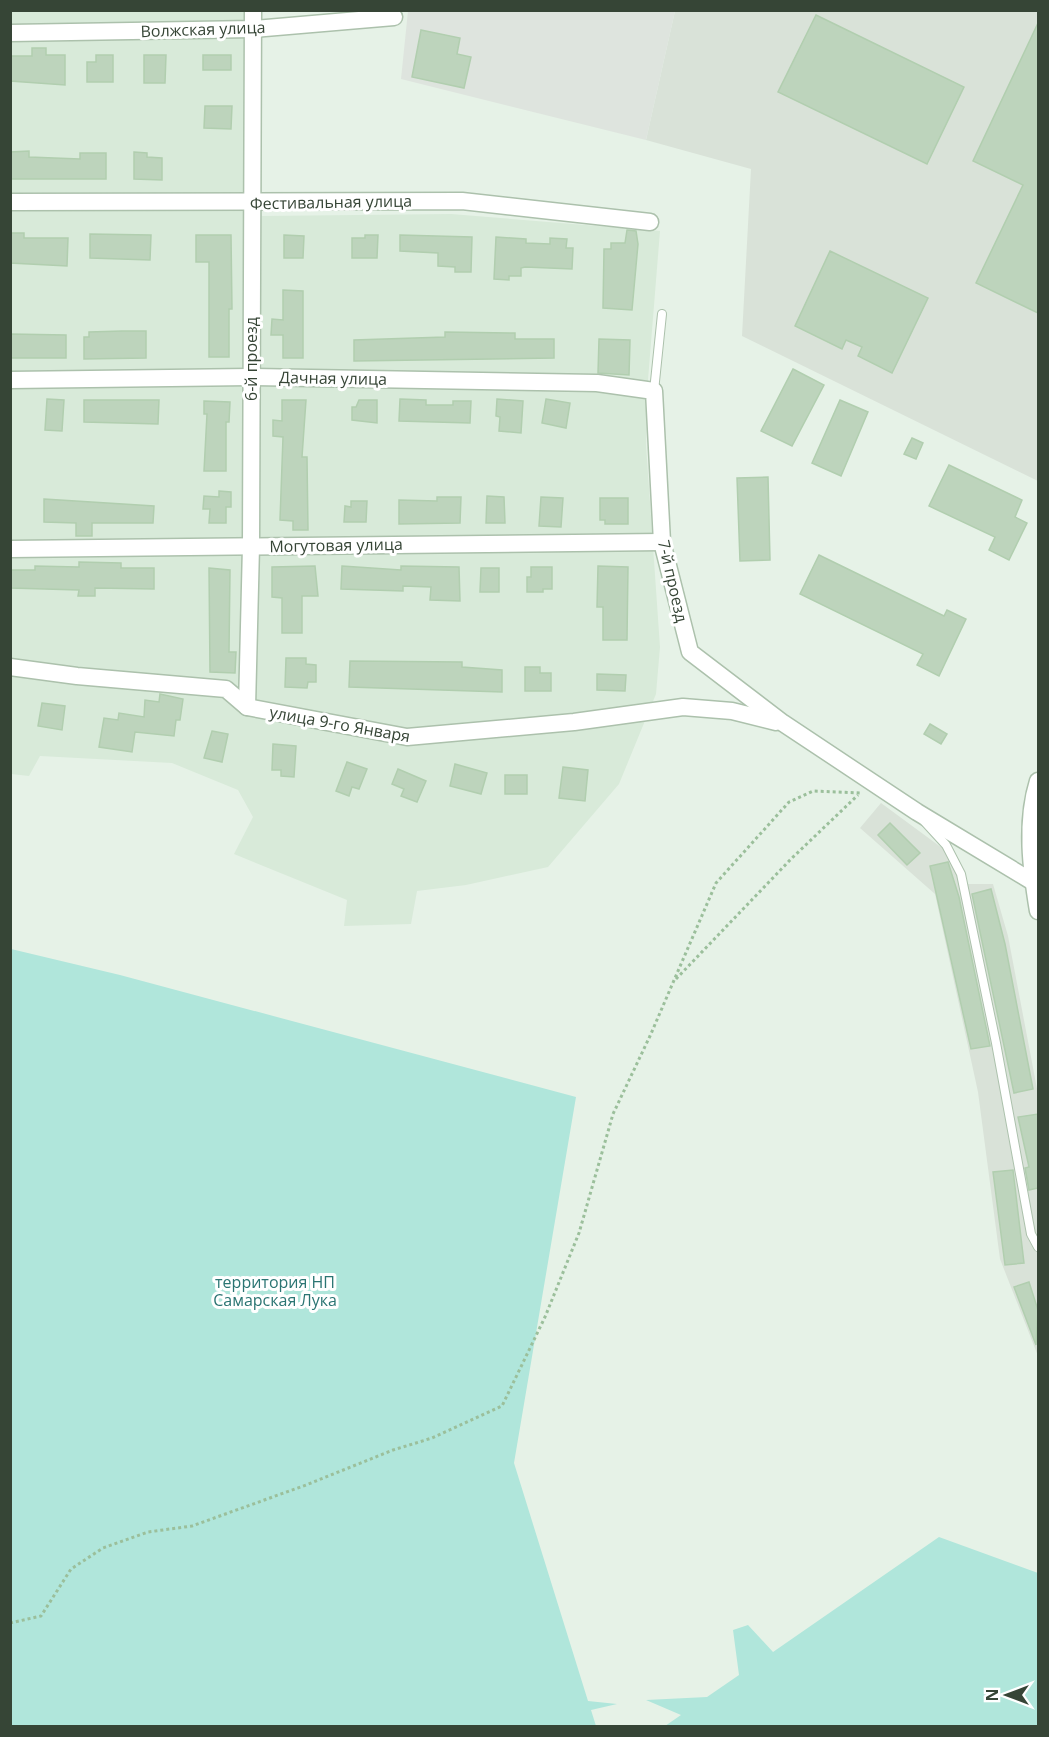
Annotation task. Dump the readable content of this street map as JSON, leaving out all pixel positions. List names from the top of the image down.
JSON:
{
  "streets": {
    "street": [
      "Волжская улица",
      "Фестивальная улица",
      "6-й проезд",
      "Дачная улица",
      "Могутовая улица",
      "7-й проезд",
      "улица 9-го Января"
    ]
  },
  "crossings": [
    ["Волжская улица", "6-й проезд"],
    ["Фестивальная улица", "6-й проезд"],
    ["6-й проезд", "Дачная улица"],
    ["6-й проезд", "Могутовая улица"],
    ["6-й проезд", "улица 9-го Января"],
    ["Дачная улица", "7-й проезд"],
    ["Могутовая улица", "7-й проезд"],
    ["7-й проезд", "улица 9-го Января"]
  ],
  "parks": ["территория НП Самарская Лука"],
  "north": "left"
}
